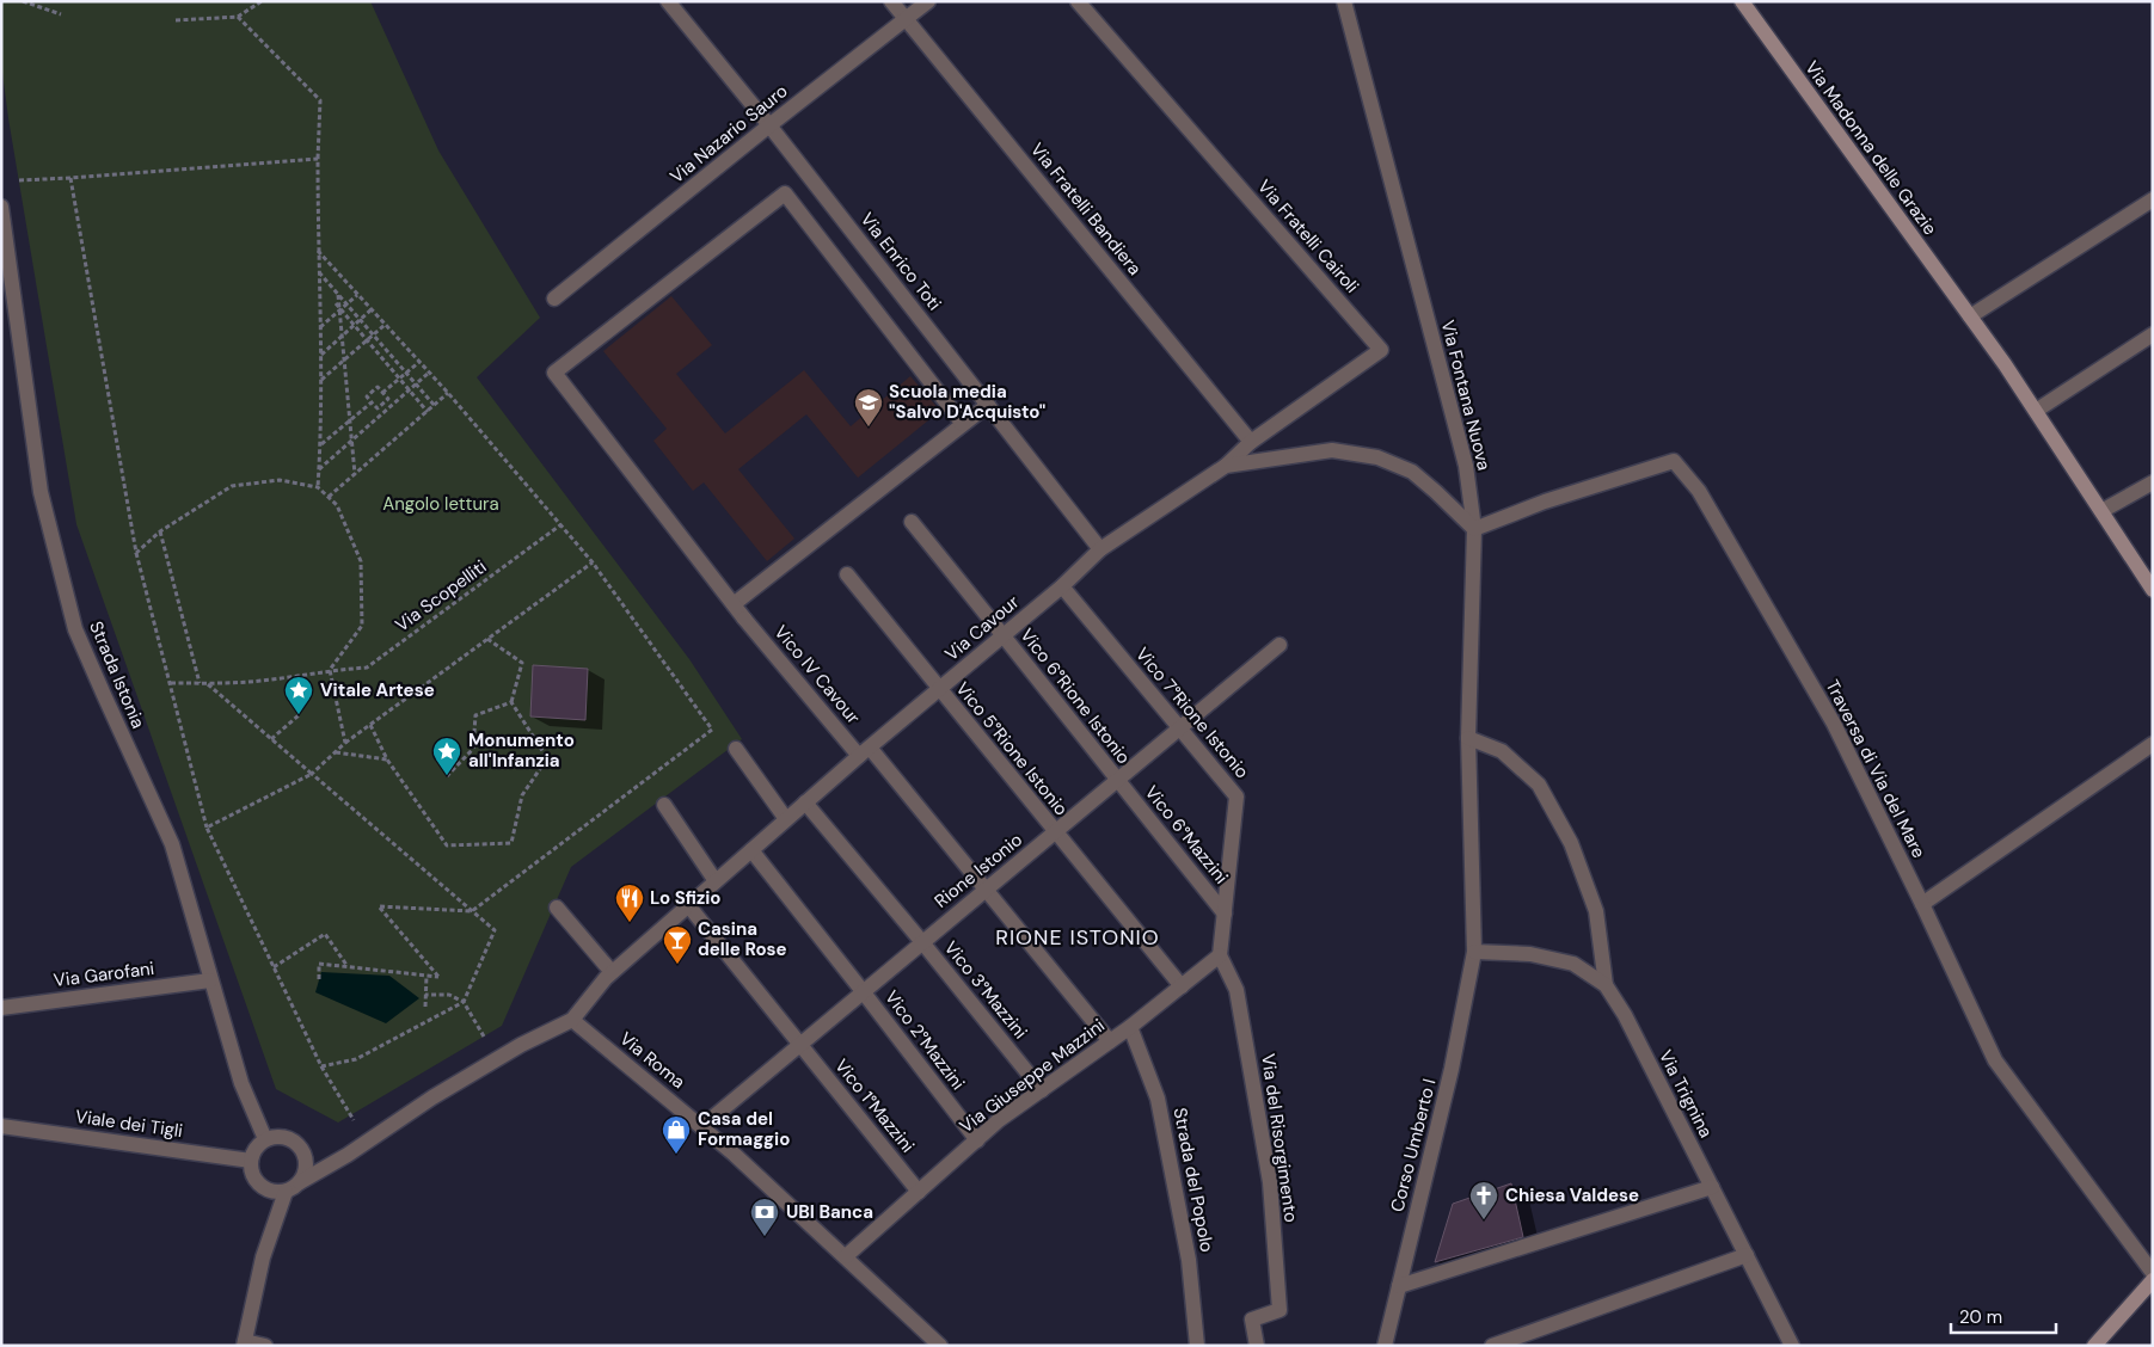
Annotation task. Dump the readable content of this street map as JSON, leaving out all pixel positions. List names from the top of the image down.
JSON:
{
  "streets": {
    "main road": ["Via Madonna delle Grazie"],
    "street": [
      "Via Nazario Sauro",
      "Via Fratelli Bandiera",
      "Via Fratelli Cairoli",
      "Via Enrico Toti",
      "Via Fontana Nuova",
      "Via Cavour",
      "Strada Istonia",
      "Vico IV Cavour",
      "Vico 6°Rione Istonio",
      "Vico 7°Rione Istonio",
      "Vico 5°Rione Istonio",
      "Traversa di Via del Mare",
      "Vico 6°Mazzini",
      "Rione Istonio",
      "Via Garofani",
      "Vico 3°Mazzini",
      "Vico 2°Mazzini",
      "Via Roma",
      "Via Giuseppe Mazzini",
      "Via Trignina",
      "Vico 1°Mazzini",
      "Viale dei Tigli",
      "Via del Risorgimento",
      "Corso Umberto I",
      "Strada del Popolo"
    ],
    "path": ["Via Scopelliti"]
  },
  "crossings": [
    ["Via Nazario Sauro", "Via Fratelli Bandiera"],
    ["Via Nazario Sauro", "Via Enrico Toti"],
    ["Via Fratelli Bandiera", "Via Fratelli Cairoli"],
    ["Via Fratelli Cairoli", "Via Cavour"],
    ["Via Enrico Toti", "Via Cavour"],
    ["Via Fontana Nuova", "Via Cavour"],
    ["Via Fontana Nuova", "Traversa di Via del Mare"],
    ["Via Fontana Nuova", "Via Trignina"],
    ["Via Fontana Nuova", "Corso Umberto I"],
    ["Via Cavour", "Vico IV Cavour"],
    ["Via Cavour", "Vico 6°Rione Istonio"],
    ["Via Cavour", "Vico 7°Rione Istonio"],
    ["Via Cavour", "Vico 5°Rione Istonio"],
    ["Via Cavour", "Traversa di Via del Mare"],
    ["Via Cavour", "Vico 3°Mazzini"],
    ["Via Cavour", "Vico 2°Mazzini"],
    ["Via Cavour", "Via Roma"],
    ["Via Cavour", "Vico 1°Mazzini"],
    ["Strada Istonia", "Via Garofani"],
    ["Strada Istonia", "Viale dei Tigli"],
    ["Vico IV Cavour", "Rione Istonio"],
    ["Vico IV Cavour", "Via Giuseppe Mazzini"],
    ["Vico 6°Rione Istonio", "Vico 6°Mazzini"],
    ["Vico 6°Rione Istonio", "Rione Istonio"],
    ["Vico 7°Rione Istonio", "Vico 6°Mazzini"],
    ["Vico 7°Rione Istonio", "Rione Istonio"],
    ["Vico 7°Rione Istonio", "Via Giuseppe Mazzini"],
    ["Vico 7°Rione Istonio", "Via del Risorgimento"],
    ["Vico 5°Rione Istonio", "Rione Istonio"],
    ["Vico 5°Rione Istonio", "Via Giuseppe Mazzini"],
    ["Vico 6°Mazzini", "Rione Istonio"],
    ["Rione Istonio", "Vico 3°Mazzini"],
    ["Rione Istonio", "Vico 2°Mazzini"],
    ["Rione Istonio", "Via Roma"],
    ["Rione Istonio", "Vico 1°Mazzini"],
    ["Vico 3°Mazzini", "Via Giuseppe Mazzini"],
    ["Vico 2°Mazzini", "Via Giuseppe Mazzini"],
    ["Via Roma", "Via Giuseppe Mazzini"],
    ["Via Giuseppe Mazzini", "Vico 1°Mazzini"],
    ["Via Giuseppe Mazzini", "Via del Risorgimento"],
    ["Via Giuseppe Mazzini", "Strada del Popolo"],
    ["Via Trignina", "Corso Umberto I"]
  ],
  "districts": ["RIONE ISTONIO"],
  "parks": ["Angolo lettura"],
  "places": {
    "school or university": ["Scuola media \"Salvo D'Acquisto\""],
    "place": ["Vitale Artese", "Monumento all'Infanzia"],
    "restaurant": ["Lo Sfizio"],
    "bar": ["Casina delle Rose"],
    "shop": ["Casa del Formaggio"],
    "church": ["Chiesa Valdese"],
    "bank": ["UBI Banca"]
  },
  "scale_bar": "20 m"
}
